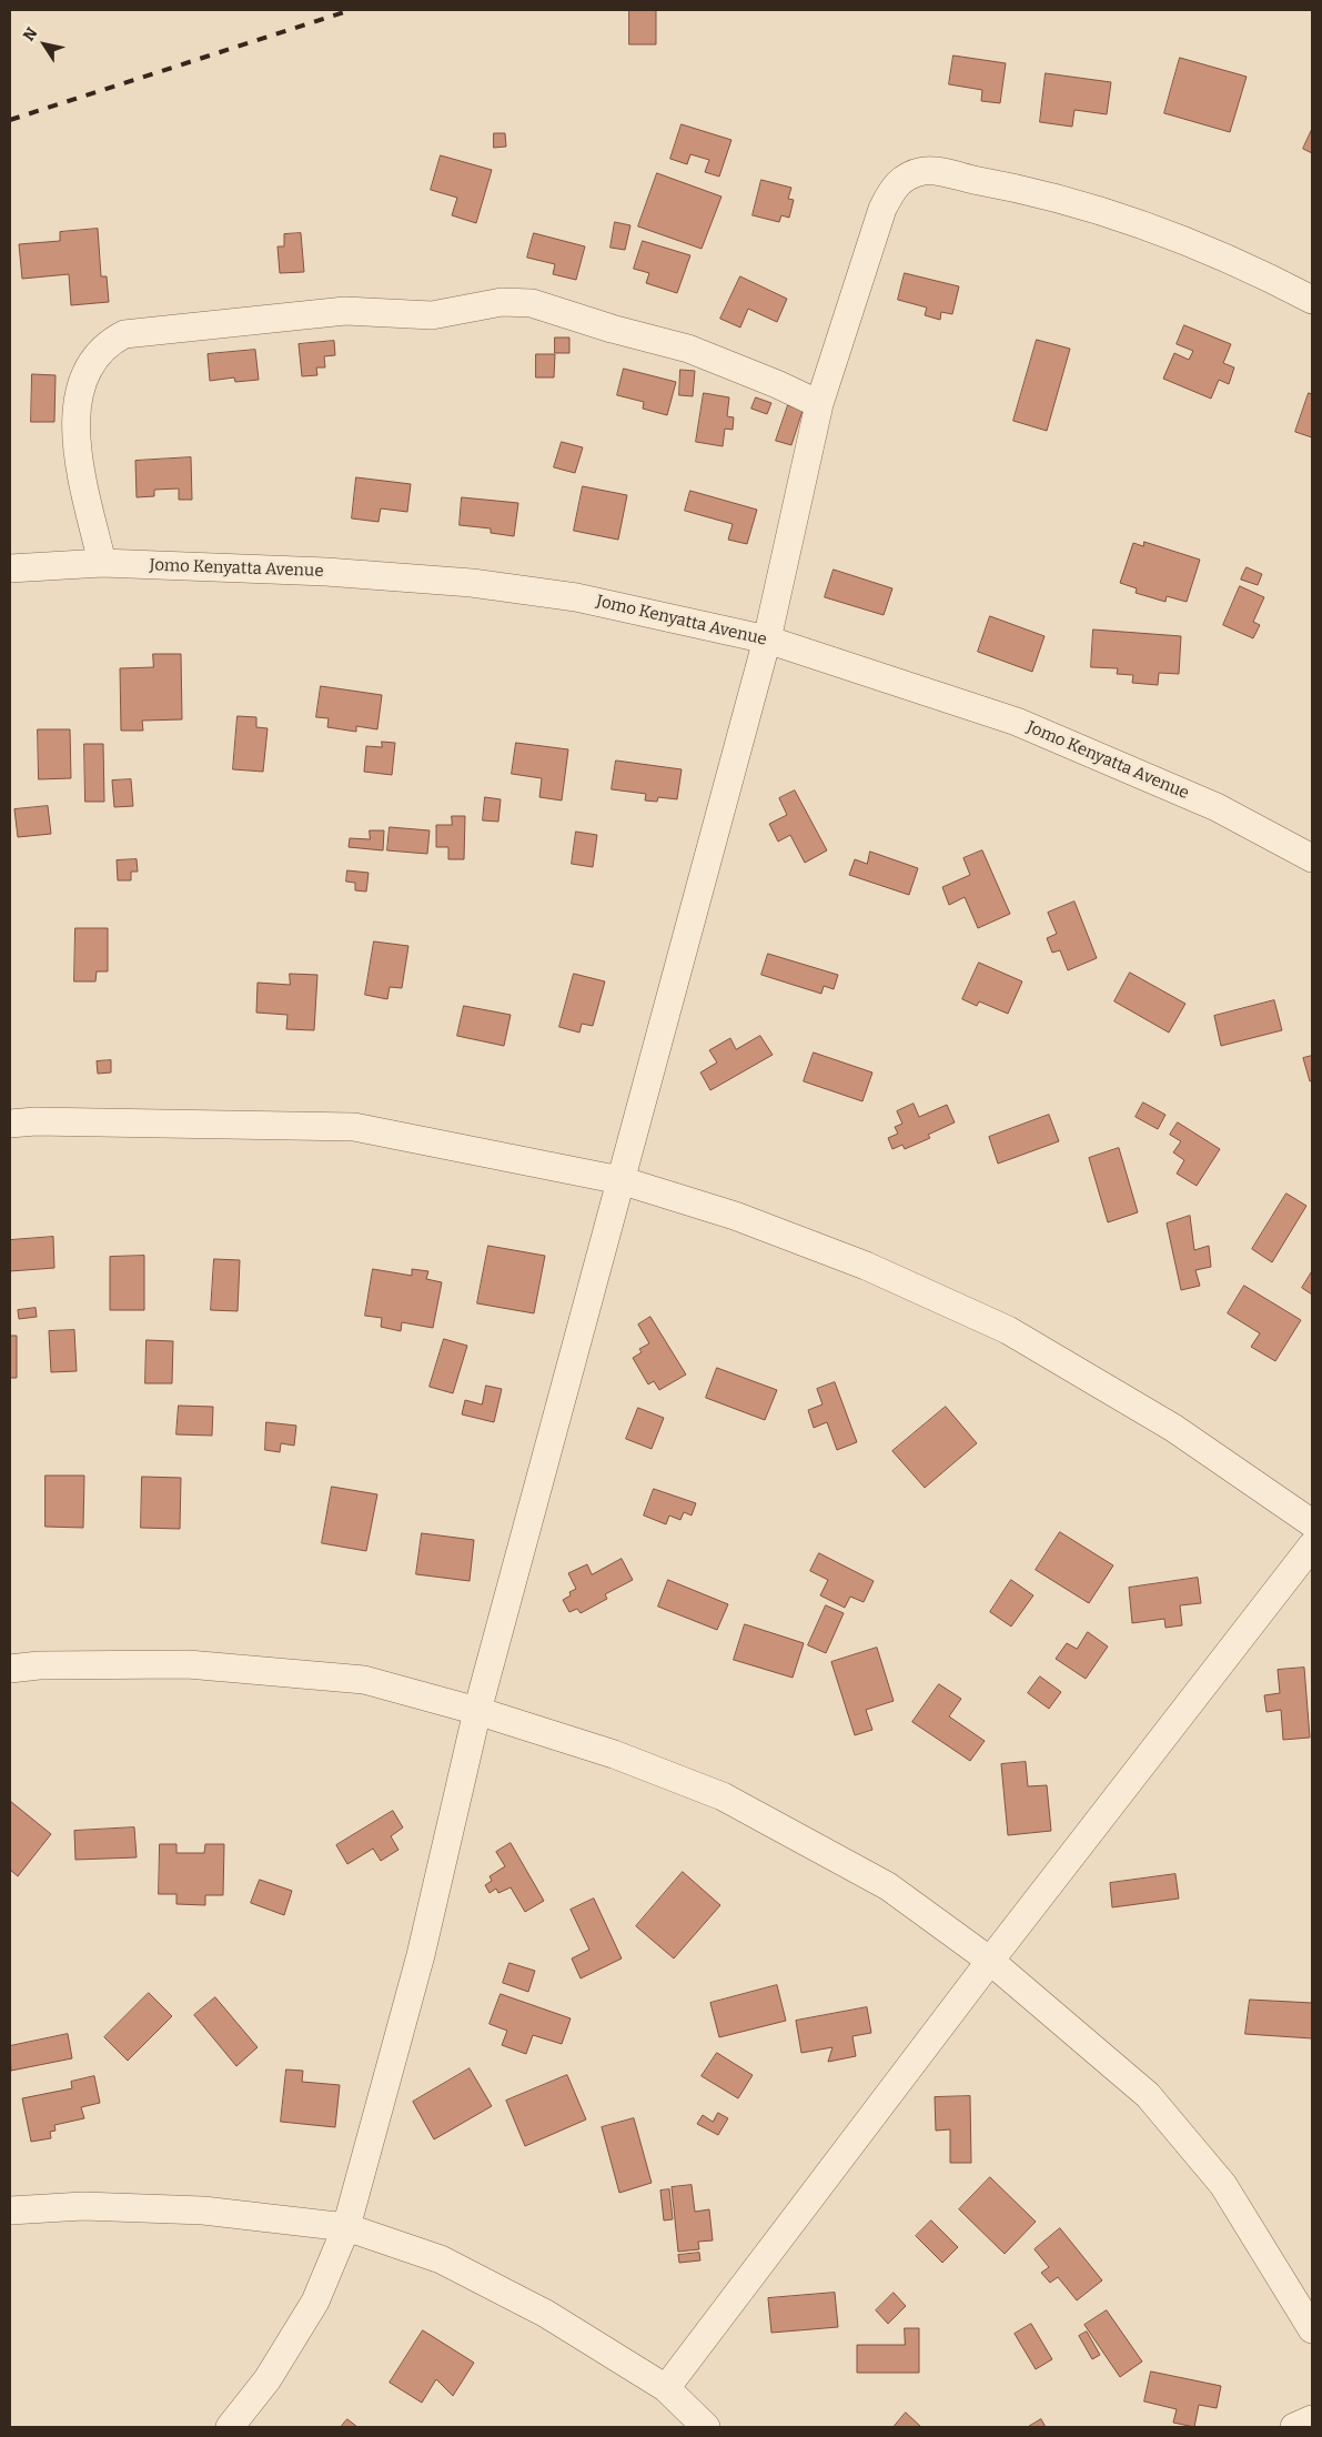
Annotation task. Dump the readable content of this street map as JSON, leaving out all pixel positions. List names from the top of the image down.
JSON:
{
  "streets": {
    "street": ["Jomo Kenyatta Avenue"]
  },
  "north": "top left"
}
